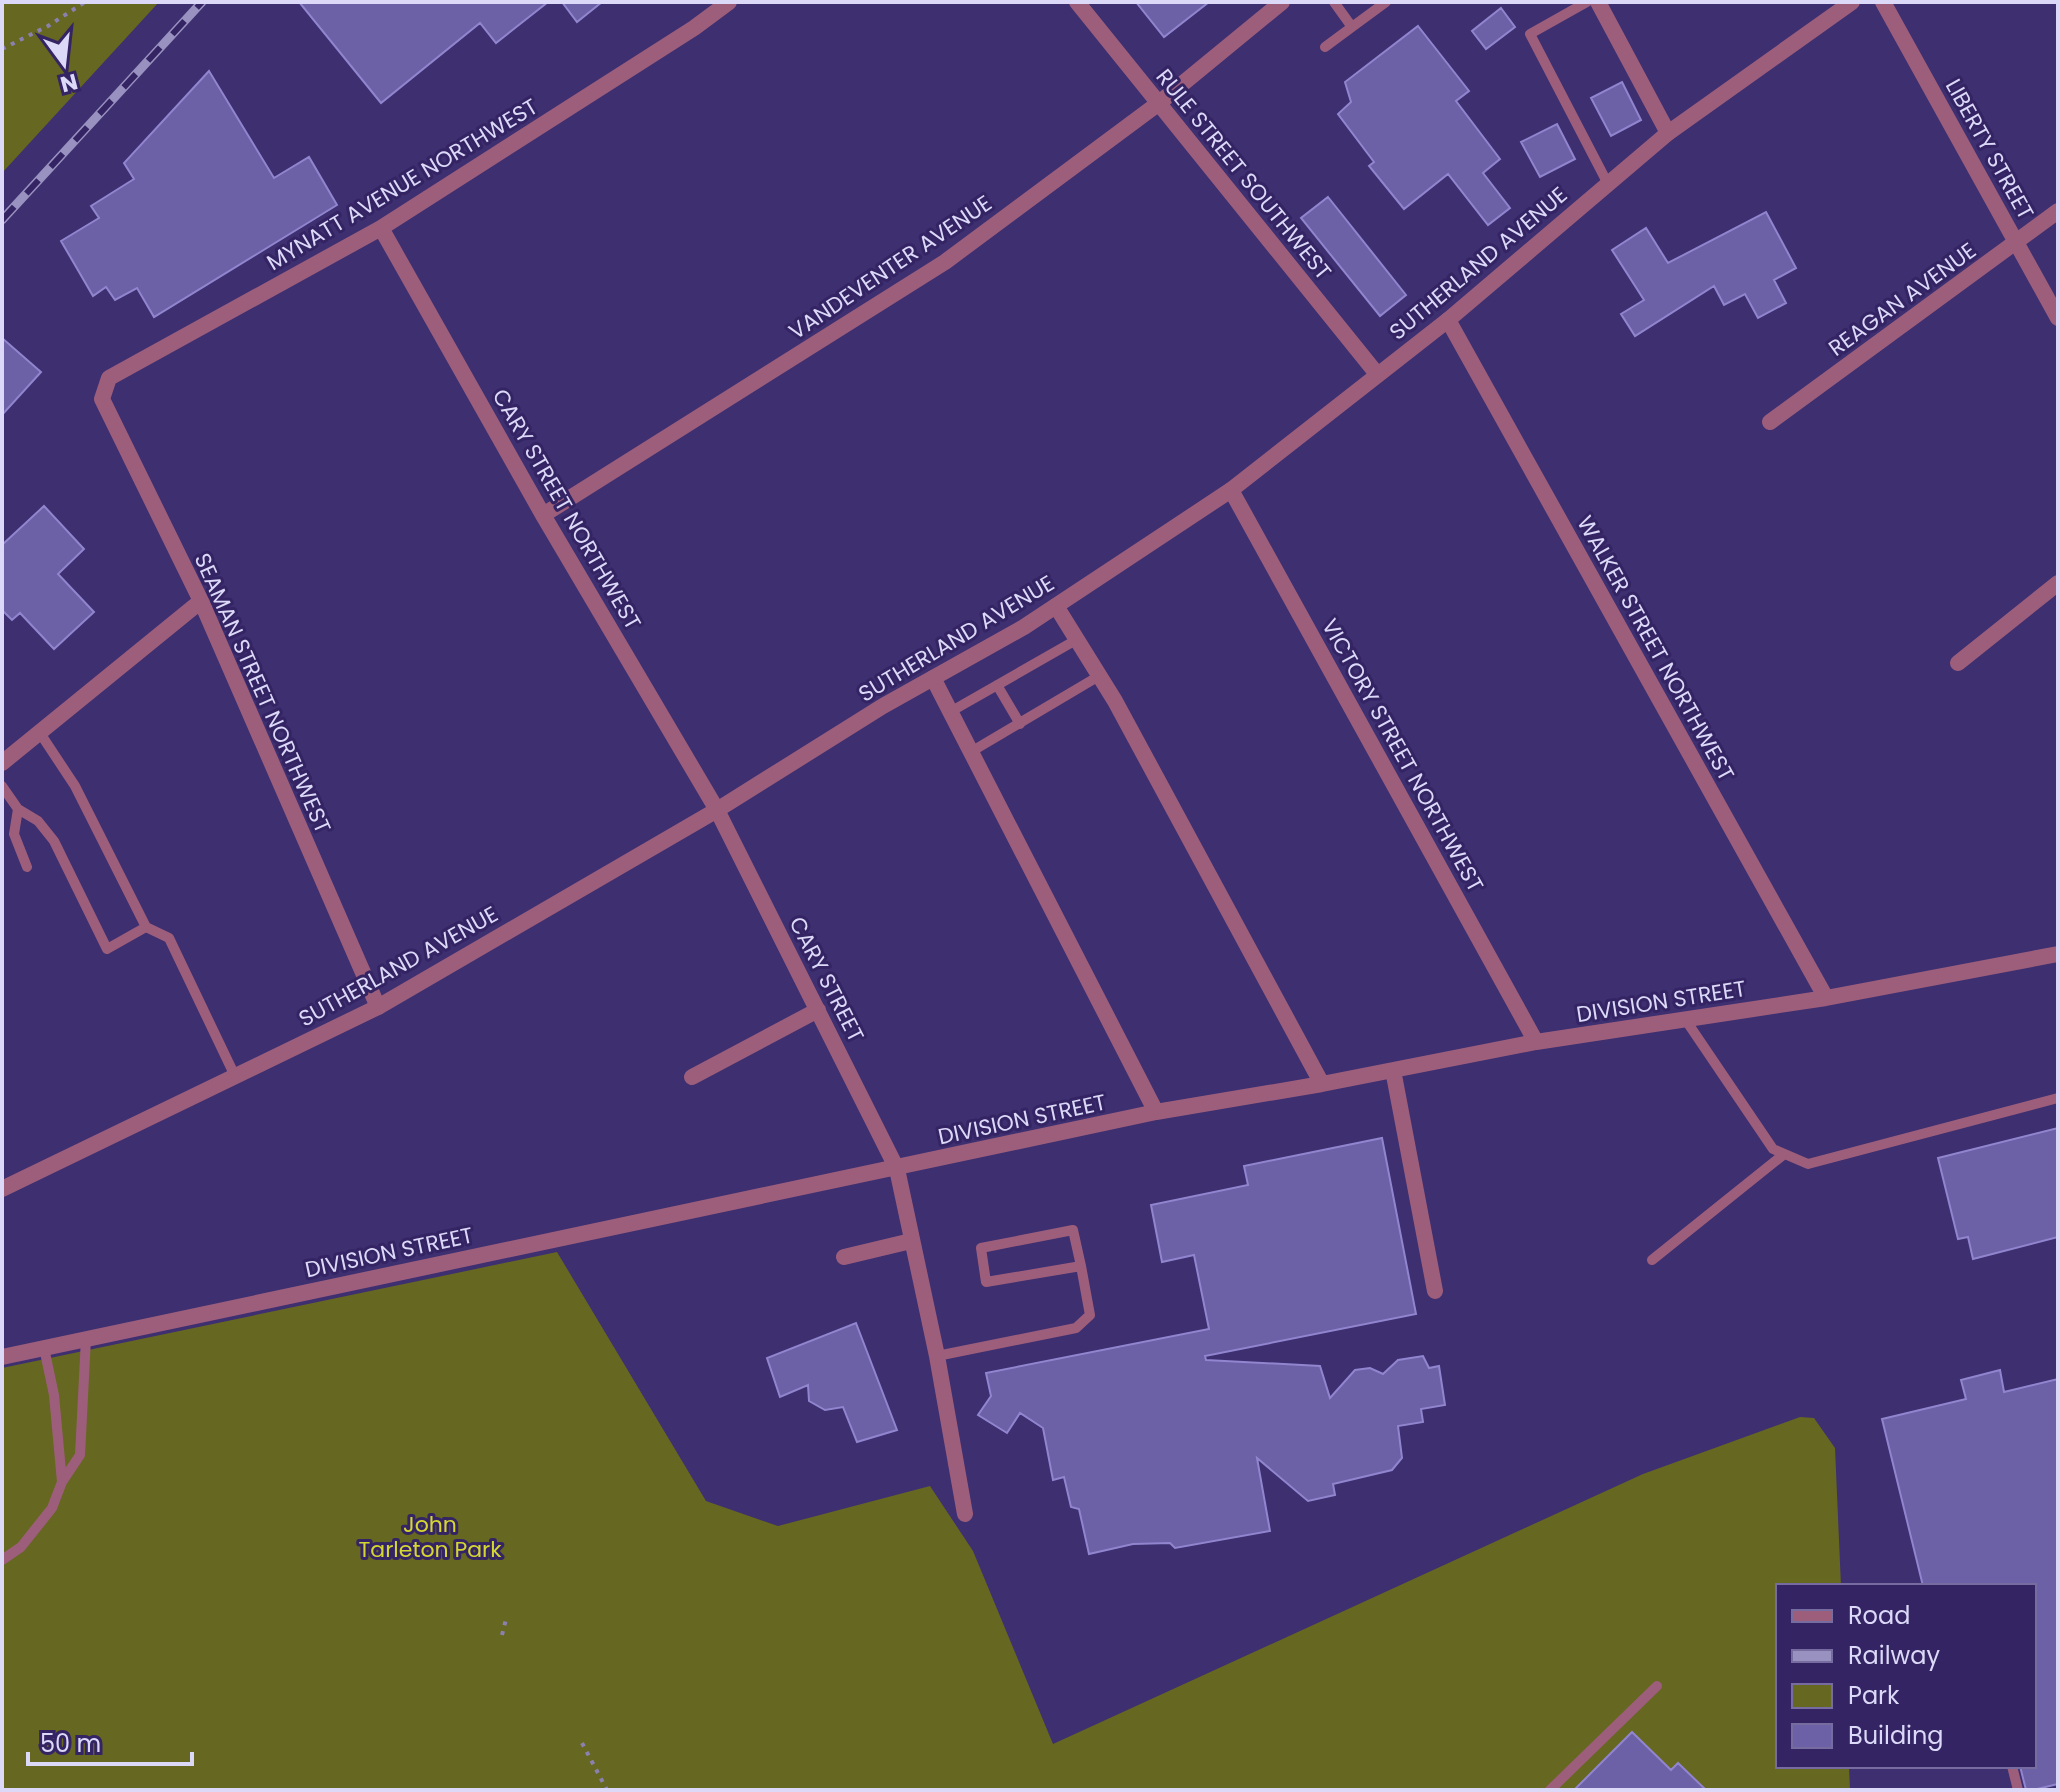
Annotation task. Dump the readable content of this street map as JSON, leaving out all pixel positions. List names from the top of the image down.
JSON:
{
  "streets": {
    "street": [
      "LIBERTY STREET",
      "RULE STREET SOUTHWEST",
      "MYNATT AVENUE NORTHWEST",
      "SUTHERLAND AVENUE",
      "VANDEVENTER AVENUE",
      "REAGAN AVENUE",
      "CARY STREET NORTHWEST",
      "WALKER STREET NORTHWEST",
      "SEAMAN STREET NORTHWEST",
      "VICTORY STREET NORTHWEST",
      "CARY STREET",
      "DIVISION STREET"
    ]
  },
  "crossings": [
    ["LIBERTY STREET", "REAGAN AVENUE"],
    ["RULE STREET SOUTHWEST", "SUTHERLAND AVENUE"],
    ["RULE STREET SOUTHWEST", "VANDEVENTER AVENUE"],
    ["MYNATT AVENUE NORTHWEST", "CARY STREET NORTHWEST"],
    ["MYNATT AVENUE NORTHWEST", "SEAMAN STREET NORTHWEST"],
    ["SUTHERLAND AVENUE", "CARY STREET NORTHWEST"],
    ["SUTHERLAND AVENUE", "WALKER STREET NORTHWEST"],
    ["SUTHERLAND AVENUE", "SEAMAN STREET NORTHWEST"],
    ["SUTHERLAND AVENUE", "VICTORY STREET NORTHWEST"],
    ["SUTHERLAND AVENUE", "CARY STREET"],
    ["VANDEVENTER AVENUE", "CARY STREET NORTHWEST"],
    ["CARY STREET NORTHWEST", "CARY STREET"],
    ["WALKER STREET NORTHWEST", "DIVISION STREET"],
    ["VICTORY STREET NORTHWEST", "DIVISION STREET"],
    ["CARY STREET", "DIVISION STREET"]
  ],
  "parks": ["John Tarleton Park"],
  "legend": [
    "Road",
    "Railway",
    "Park",
    "Building"
  ],
  "scale_bar": "50 m",
  "north": "bottom"
}
